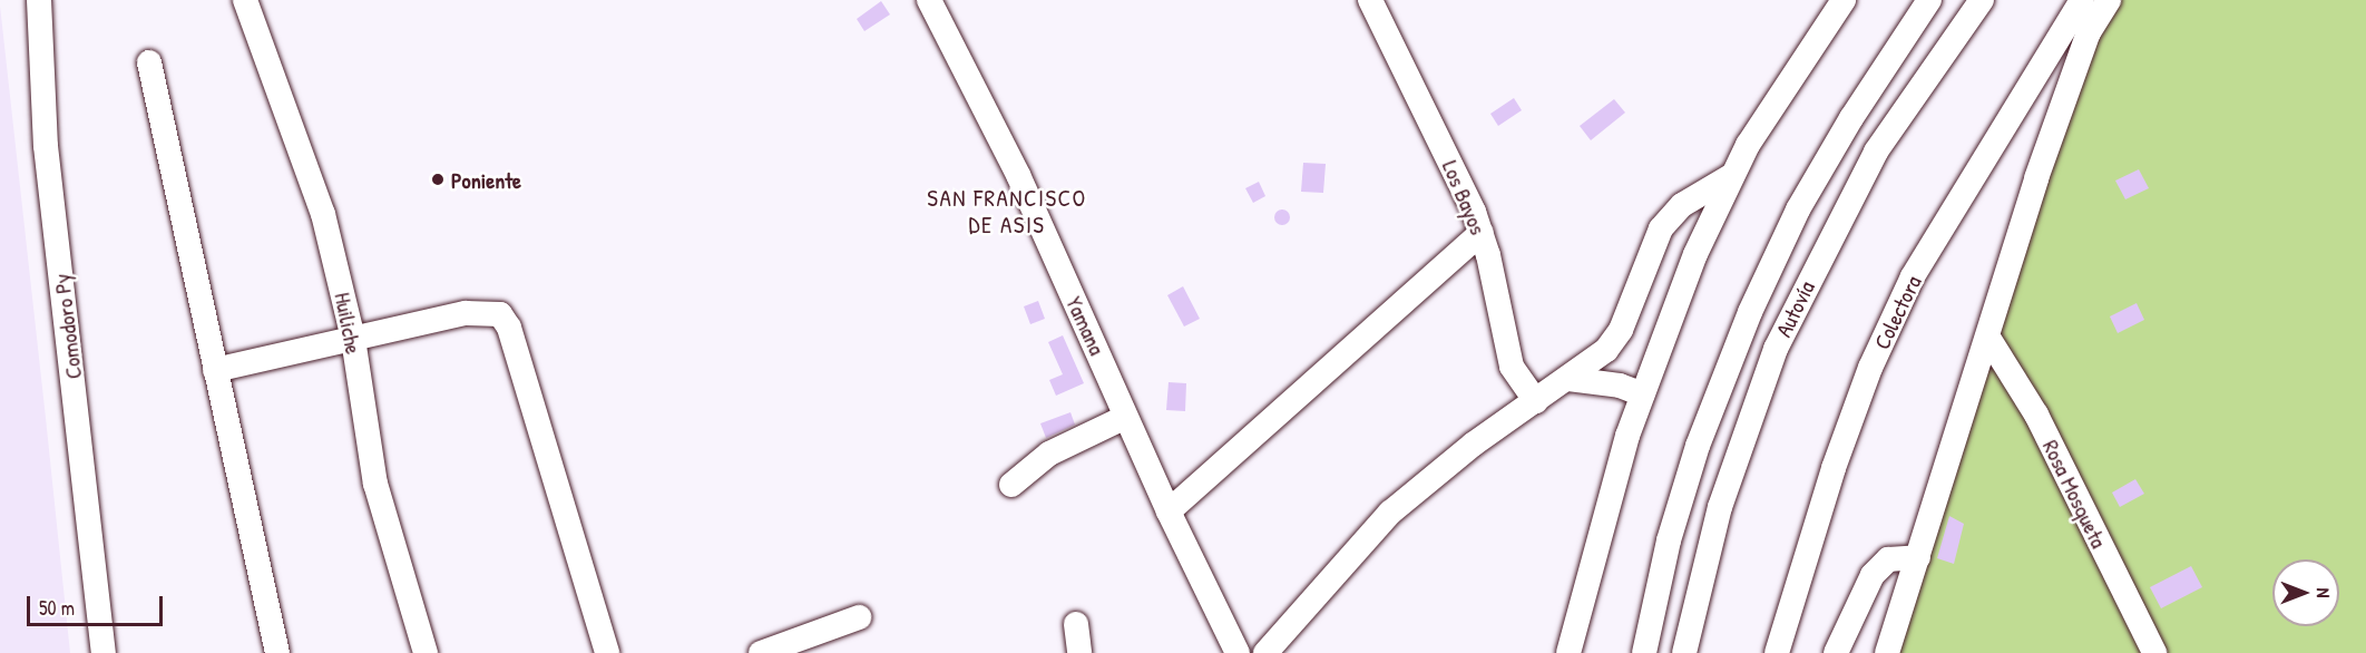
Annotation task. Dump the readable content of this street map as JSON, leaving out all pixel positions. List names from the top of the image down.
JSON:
{
  "streets": {
    "street": [
      "Los Bayos",
      "Autovía",
      "Colectora",
      "Huiliche",
      "Yamana",
      "Comodoro Py",
      "Rosa Mosqueta"
    ]
  },
  "districts": ["SAN FRANCISCO DE ASIS"],
  "places": ["Poniente"],
  "scale_bar": "50 m",
  "north": "right"
}
